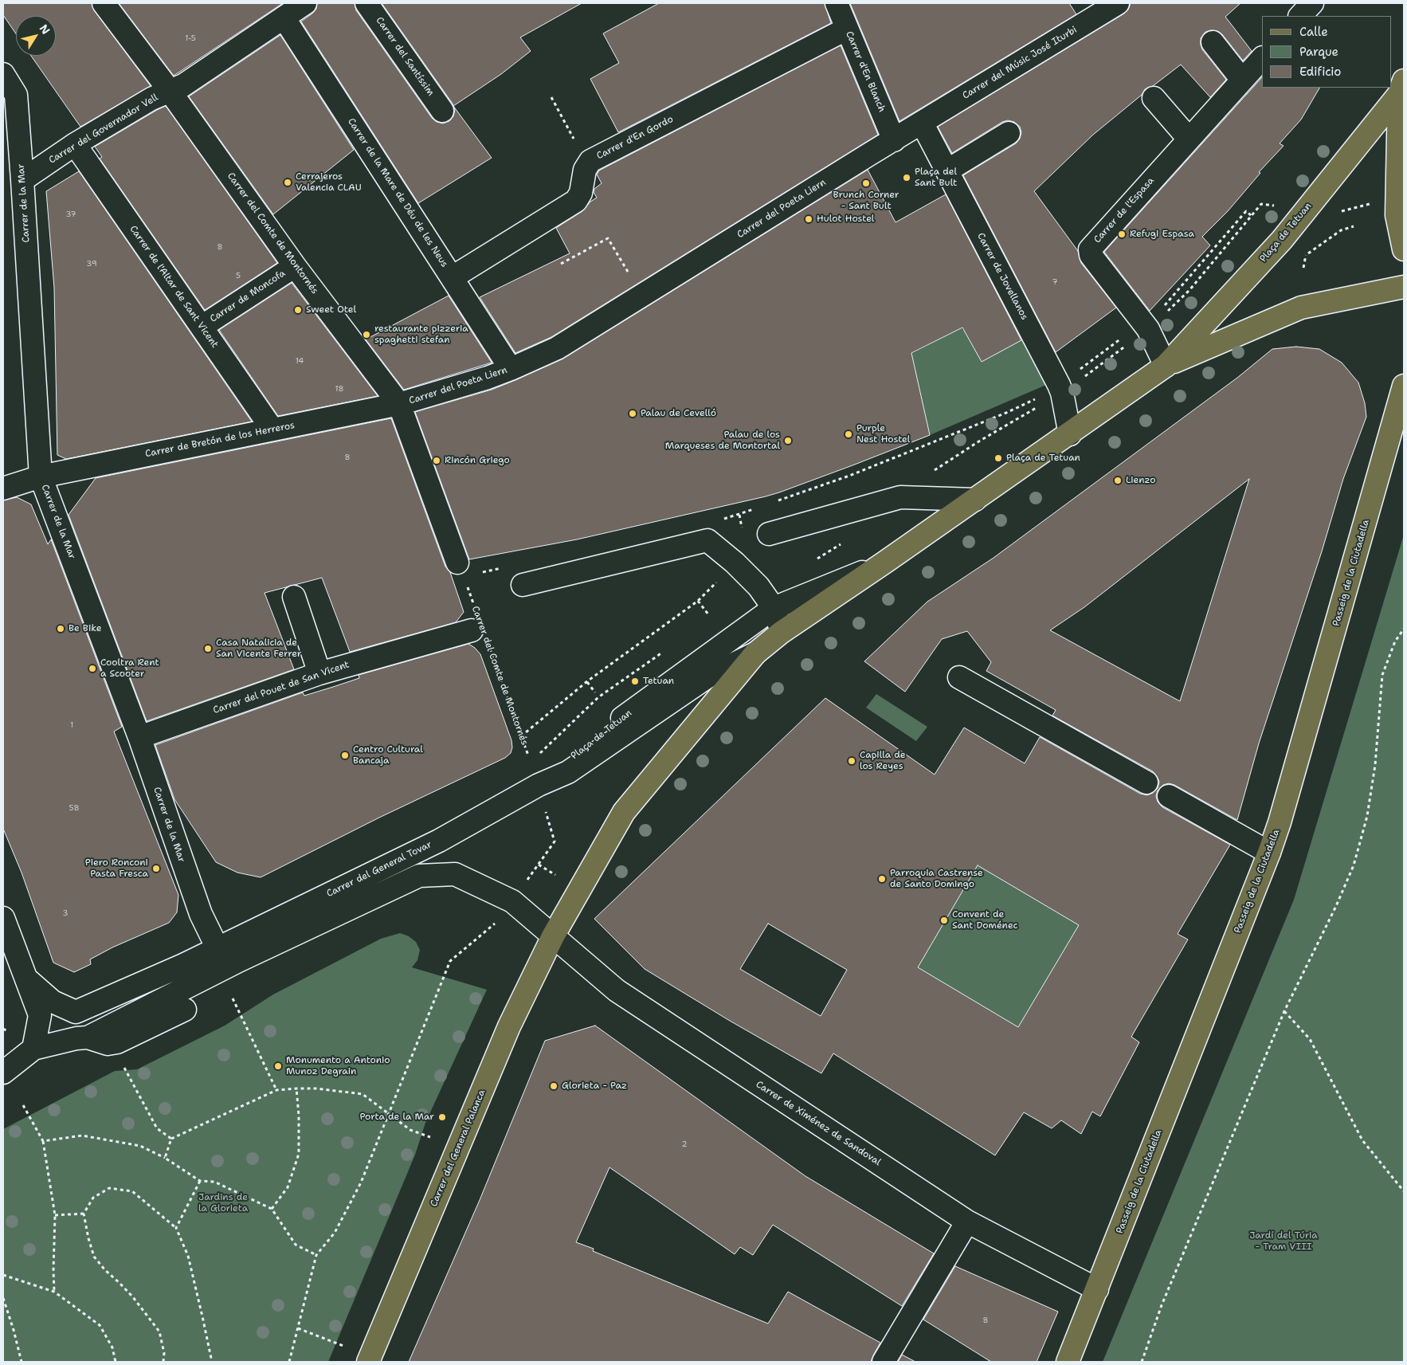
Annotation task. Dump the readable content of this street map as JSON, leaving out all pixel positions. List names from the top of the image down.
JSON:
{
  "streets": {
    "main road": ["Plaça de Tetuan", "Passeig de la Ciutadella", "Carrer del General Palanca"],
    "street": [
      "Carrer del Santíssim",
      "Carrer del Músic José Iturbi",
      "Carrer d'En Blanch",
      "Carrer del Governador Vell",
      "Carrer d'En Gordo",
      "Carrer de la Mare de Déu de les Neus",
      "Carrer de la Mar",
      "Carrer del Poeta Liern",
      "Carrer de l'Espasa",
      "Carrer del Comte de Montornés",
      "Carrer de Jovellanos",
      "Carrer de l'Altar de Sant Vicent",
      "Carrer de Moncofa",
      "Carrer de Bretón de los Herreros",
      "Carrer del Pouet de San Vicent",
      "Carrer del General Tovar",
      "Carrer de Ximénez de Sandoval"
    ]
  },
  "crossings": [
    ["Carrer del Músic José Iturbi", "Carrer del Poeta Liern"],
    ["Carrer del Músic José Iturbi", "Carrer de Jovellanos"],
    ["Carrer d'En Blanch", "Carrer d'En Gordo"],
    ["Carrer d'En Blanch", "Carrer del Poeta Liern"],
    ["Carrer del Governador Vell", "Carrer de la Mare de Déu de les Neus"],
    ["Carrer del Governador Vell", "Carrer de la Mar"],
    ["Carrer del Governador Vell", "Carrer del Comte de Montornés"],
    ["Carrer del Governador Vell", "Carrer de l'Altar de Sant Vicent"],
    ["Carrer d'En Gordo", "Carrer de la Mare de Déu de les Neus"],
    ["Carrer de la Mare de Déu de les Neus", "Carrer del Poeta Liern"],
    ["Carrer de la Mar", "Carrer de Bretón de los Herreros"],
    ["Carrer de la Mar", "Carrer del Pouet de San Vicent"],
    ["Carrer de la Mar", "Carrer del General Tovar"],
    ["Carrer del Poeta Liern", "Carrer del Comte de Montornés"],
    ["Carrer del Poeta Liern", "Carrer de Jovellanos"],
    ["Carrer del Poeta Liern", "Carrer de Bretón de los Herreros"],
    ["Carrer de l'Espasa", "Plaça de Tetuan"],
    ["Plaça de Tetuan", "Carrer de Jovellanos"],
    ["Plaça de Tetuan", "Carrer del General Tovar"],
    ["Plaça de Tetuan", "Carrer de Ximénez de Sandoval"],
    ["Plaça de Tetuan", "Carrer del General Palanca"],
    ["Carrer del Comte de Montornés", "Carrer de Moncofa"],
    ["Carrer del Comte de Montornés", "Carrer de Bretón de los Herreros"],
    ["Carrer del Comte de Montornés", "Carrer del Pouet de San Vicent"],
    ["Carrer de l'Altar de Sant Vicent", "Carrer de Moncofa"],
    ["Carrer de l'Altar de Sant Vicent", "Carrer de Bretón de los Herreros"],
    ["Passeig de la Ciutadella", "Carrer de Ximénez de Sandoval"],
    ["Carrer de Ximénez de Sandoval", "Carrer del General Palanca"]
  ],
  "parks": ["Jardins de la Glorieta", "Jardí del Túria - Tram VIII"],
  "places": [
    "Plaça del Sant Bult",
    "Cerrajeros Valencia CLAU",
    "Brunch Corner - Sant Bult",
    "Hulot Hostel",
    "Refugi Espasa",
    "Sweet Otel",
    "restaurante pizzeria spaghetti stefan",
    "Palau de Cevelló",
    "Purple Nest Hostel",
    "Palau de los Marqueses de Montortal",
    "Plaça de Tetuan",
    "Rincón Griego",
    "Lienzo",
    "Be Bike",
    "Casa Natalicia de San Vicente Ferrer",
    "Cooltra Rent a Scooter",
    "Tetuan",
    "Centro Cultural Bancaja",
    "Capilla de los Reyes",
    "Piero Ronconi Pasta Fresca",
    "Parroquia Castrense de Santo Domingo",
    "Convent de Sant Doménec",
    "Monumento a Antonio Munoz Degrain",
    "Glorieta - Paz",
    "Porta de la Mar"
  ],
  "house_numbers": [
    "1-5",
    "37",
    "8",
    "39",
    "5",
    "7",
    "14",
    "18",
    "8",
    "1",
    "58",
    "3",
    "2",
    "8"
  ],
  "legend": ["Calle", "Parque", "Edificio"],
  "north": "top right"
}
